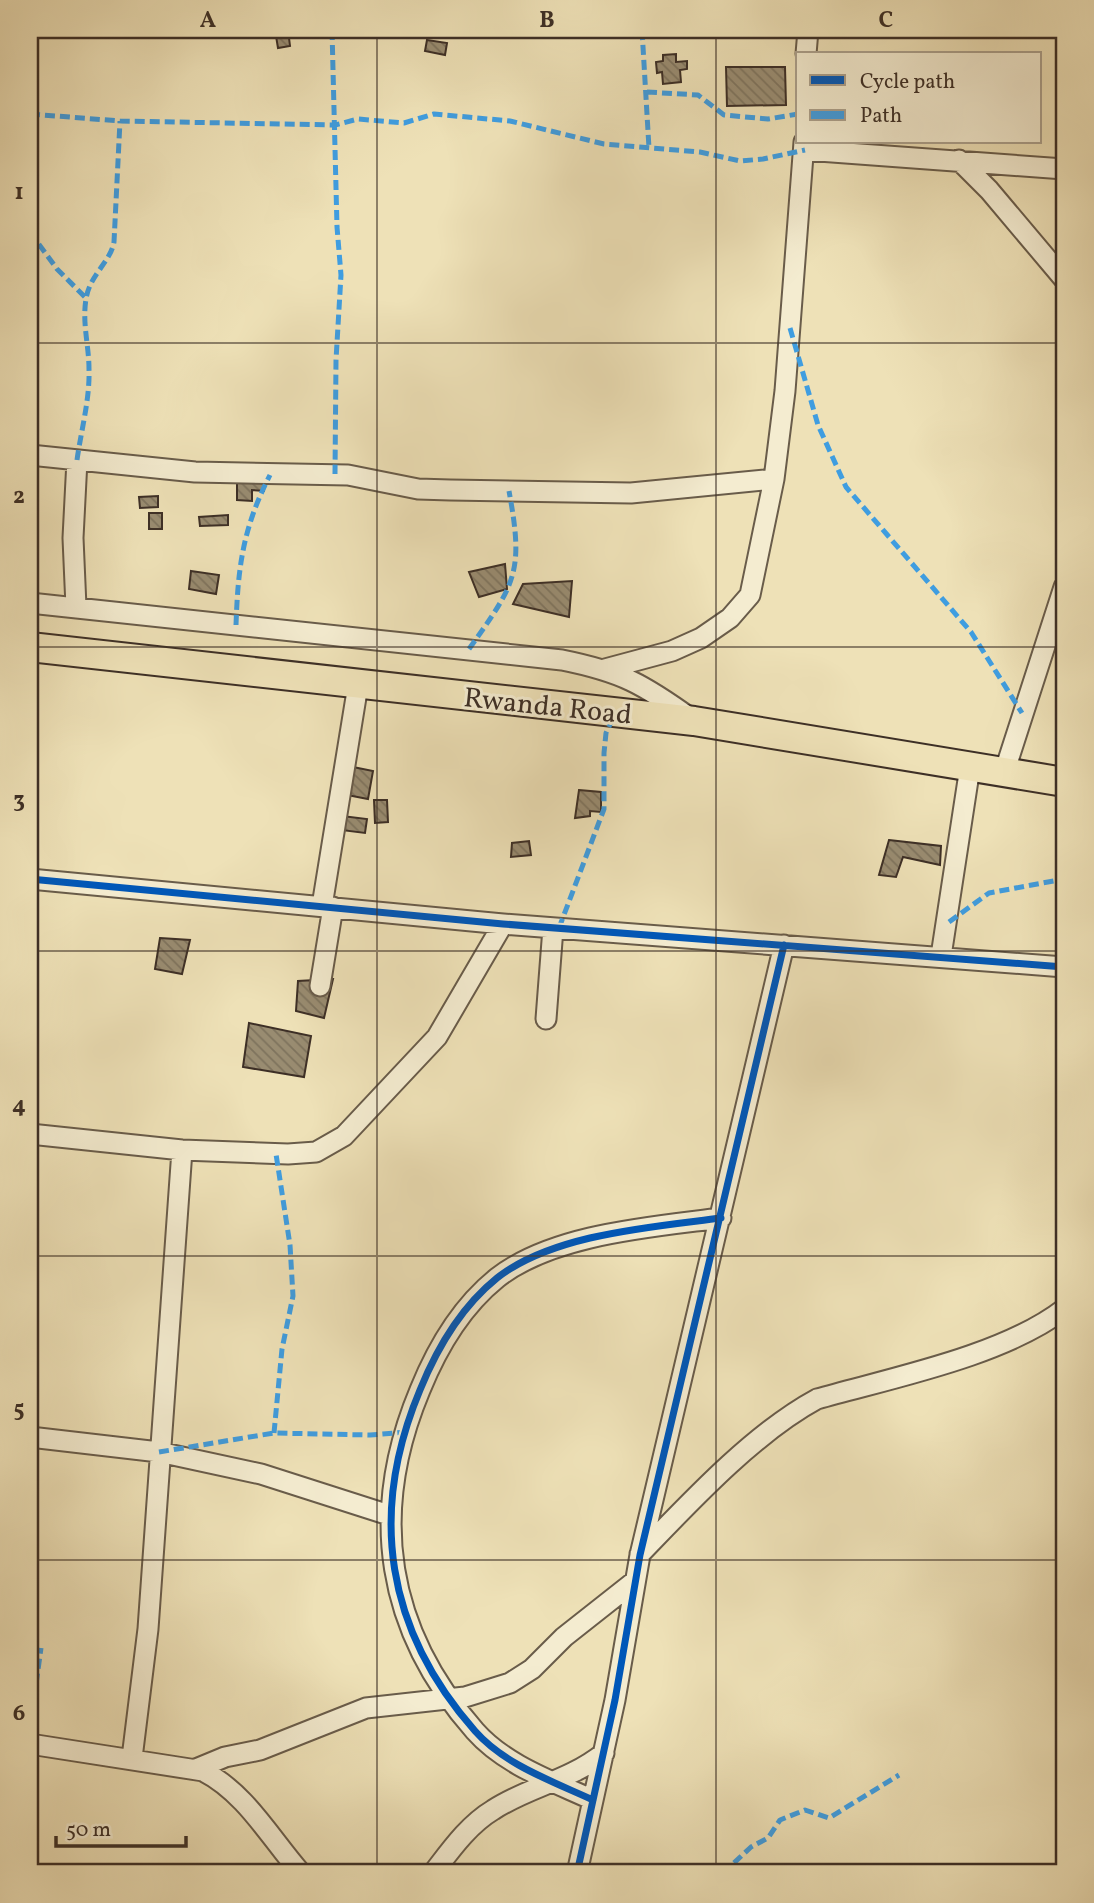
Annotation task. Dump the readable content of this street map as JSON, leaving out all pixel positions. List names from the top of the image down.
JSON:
{
  "streets": {
    "highway": ["Rwanda Road"]
  },
  "legend": ["Cycle path", "Path"],
  "scale_bar": "50 m",
  "grid": {
    "columns": ["A", "B", "C"],
    "rows": [
      "1",
      "2",
      "3",
      "4",
      "5",
      "6"
    ]
  }
}
